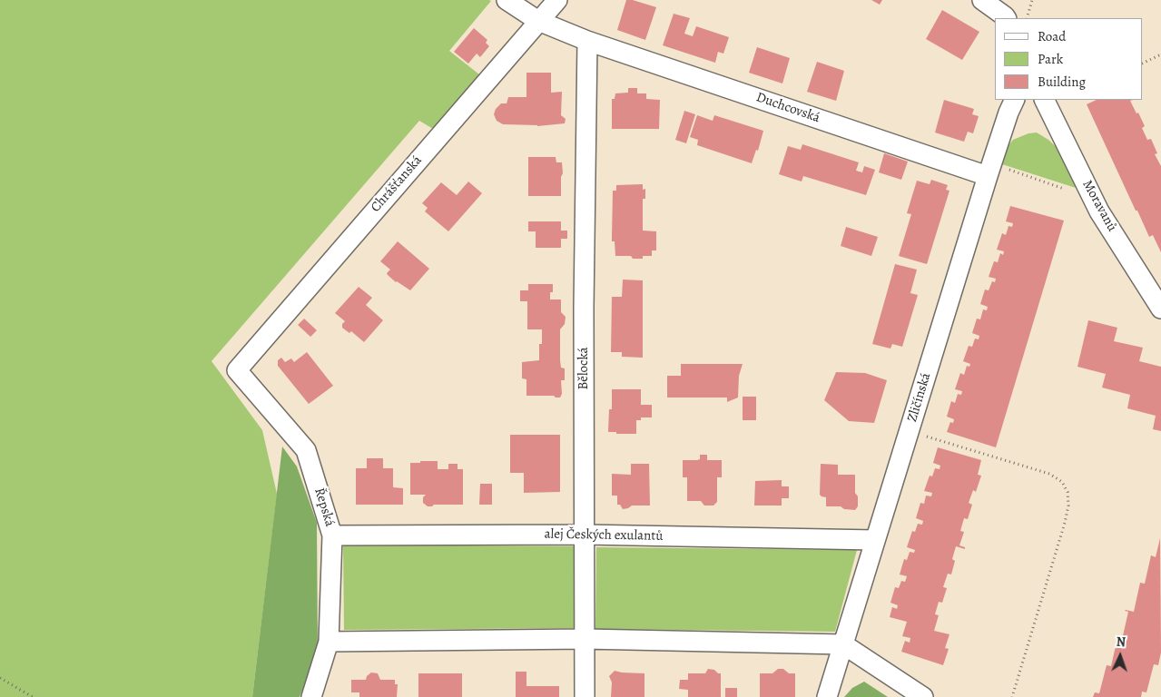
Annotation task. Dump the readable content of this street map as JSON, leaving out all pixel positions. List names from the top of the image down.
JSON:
{
  "streets": {
    "street": [
      "Duchcovská",
      "Chrášťanská",
      "Moravanů",
      "Bělocká",
      "Zličínská",
      "Řepská",
      "alej Českých exulantů"
    ]
  },
  "crossings": [
    ["Duchcovská", "Chrášťanská"],
    ["Duchcovská", "Bělocká"],
    ["Duchcovská", "Zličínská"],
    ["Chrášťanská", "Řepská"],
    ["Bělocká", "alej Českých exulantů"],
    ["Zličínská", "alej Českých exulantů"],
    ["Řepská", "alej Českých exulantů"]
  ],
  "legend": ["Road", "Park", "Building"],
  "north": "top"
}
